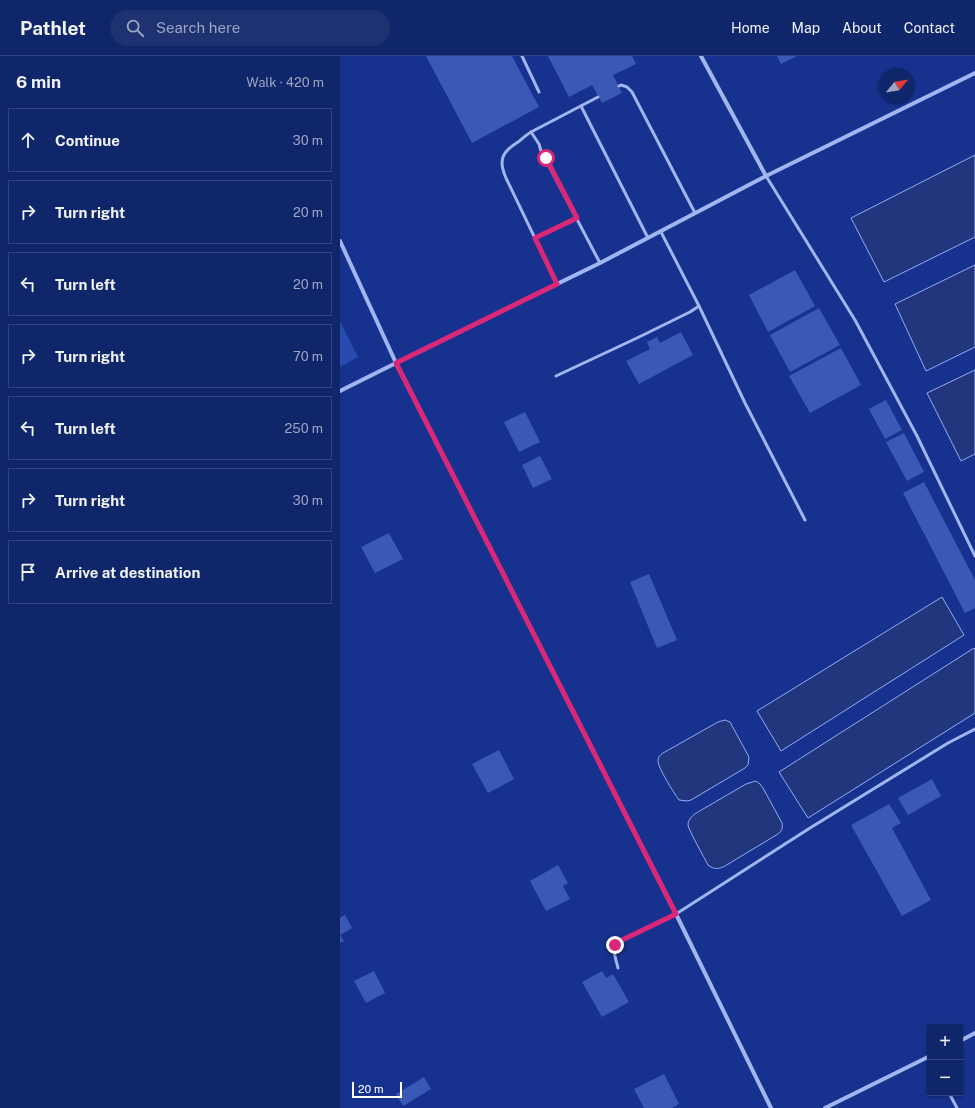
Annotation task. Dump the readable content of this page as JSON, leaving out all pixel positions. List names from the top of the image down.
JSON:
{
  "scale_bar": "20 m",
  "north": "top right",
  "page": {
    "header": "Pathlet",
    "search": "Search here",
    "nav": [
      "Home",
      "Map",
      "About",
      "Contact"
    ],
    "heading": ["6 min", "Walk · 420 m"],
    "list": [
      ["Continue", "30 m"],
      ["Turn right", "20 m"],
      ["Turn left", "20 m"],
      ["Turn right", "70 m"],
      ["Turn left", "250 m"],
      ["Turn right", "30 m"],
      "Arrive at destination"
    ],
    "map_buttons": ["+", "−"],
    "scale": "20 m"
  }
}
